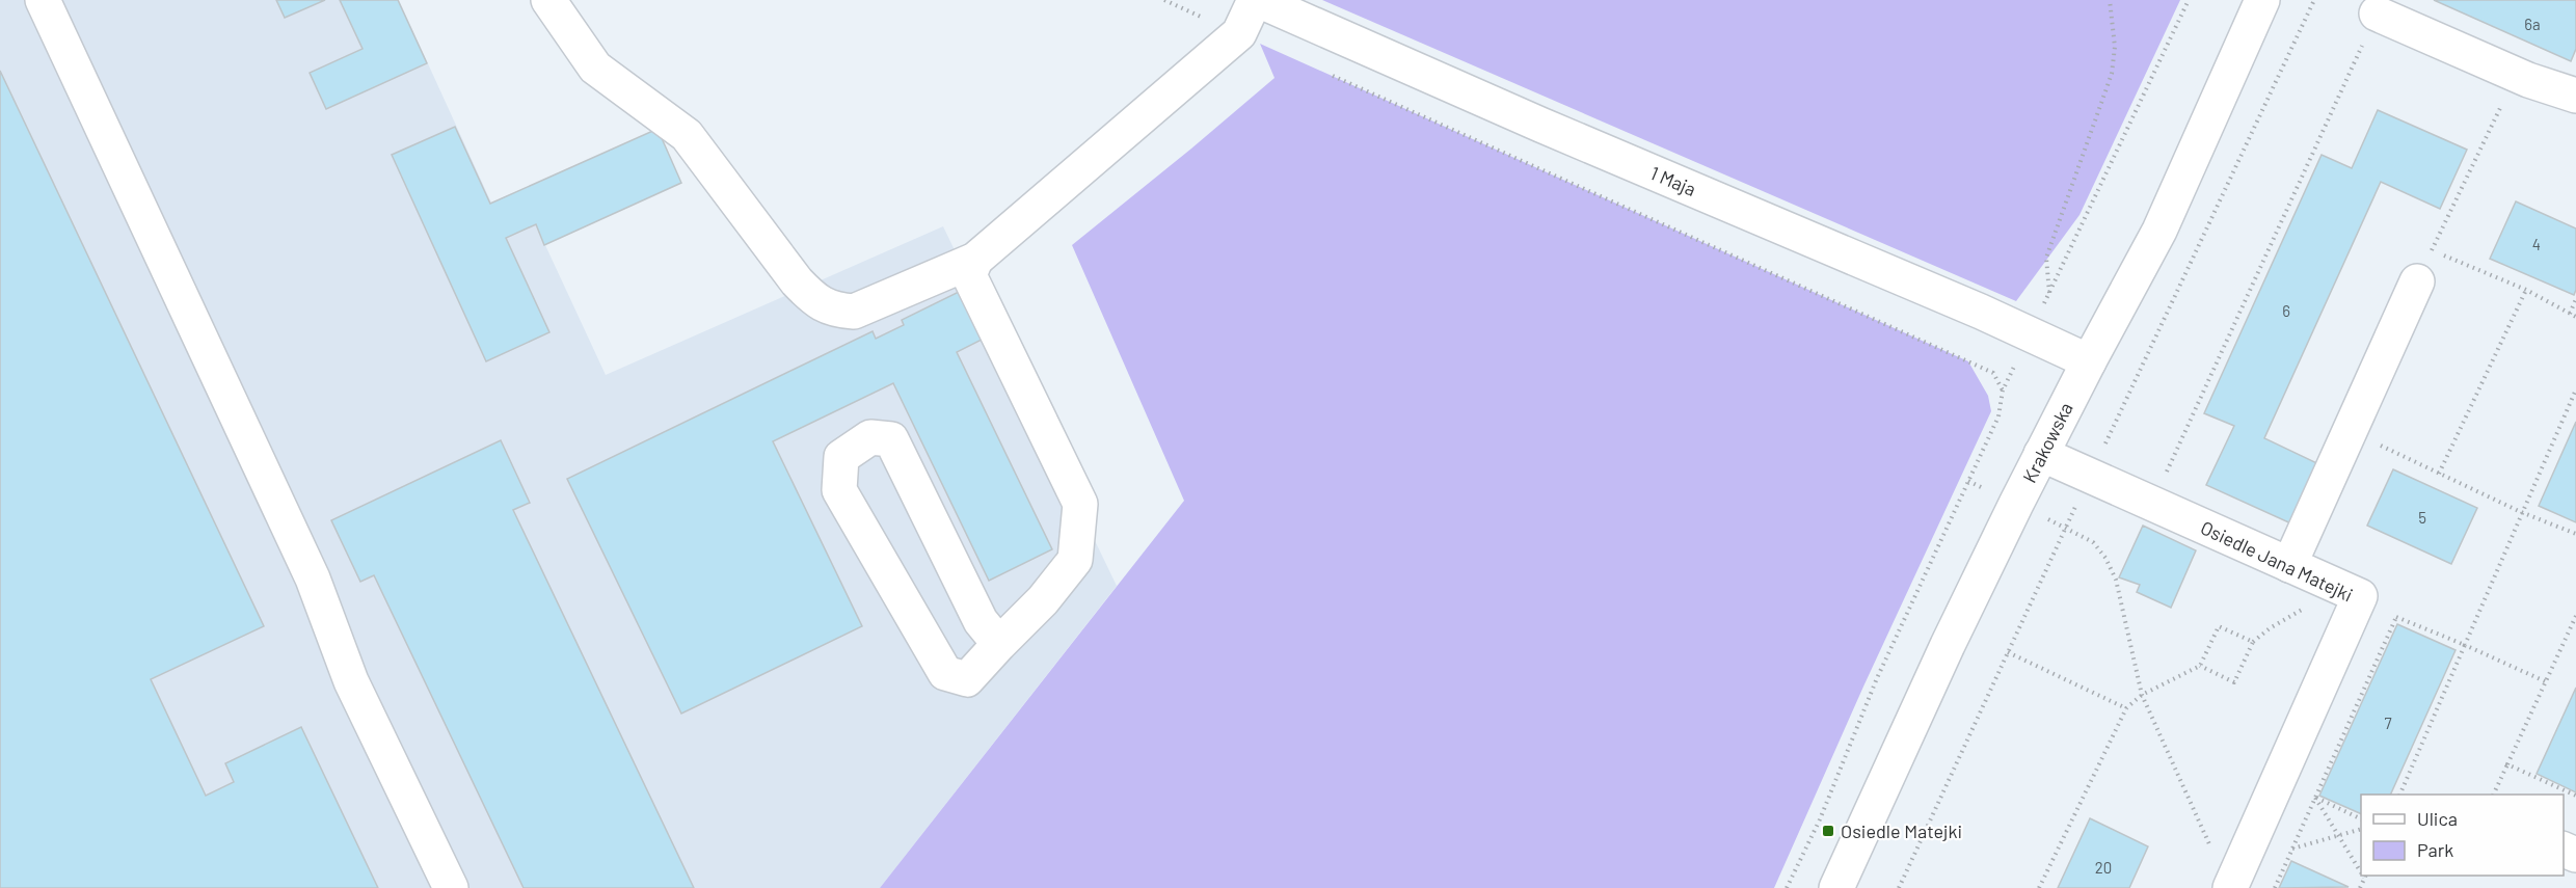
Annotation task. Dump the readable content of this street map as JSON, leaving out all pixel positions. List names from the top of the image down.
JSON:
{
  "streets": {
    "street": ["1 Maja", "Krakowska", "Osiedle Jana Matejki"]
  },
  "crossings": [
    ["1 Maja", "Krakowska"],
    ["Krakowska", "Osiedle Jana Matejki"]
  ],
  "places": {
    "transit": ["Osiedle Matejki"]
  },
  "house_numbers": [
    "6a",
    "4",
    "6",
    "5",
    "7",
    "20"
  ],
  "legend": ["Ulica", "Park"]
}
